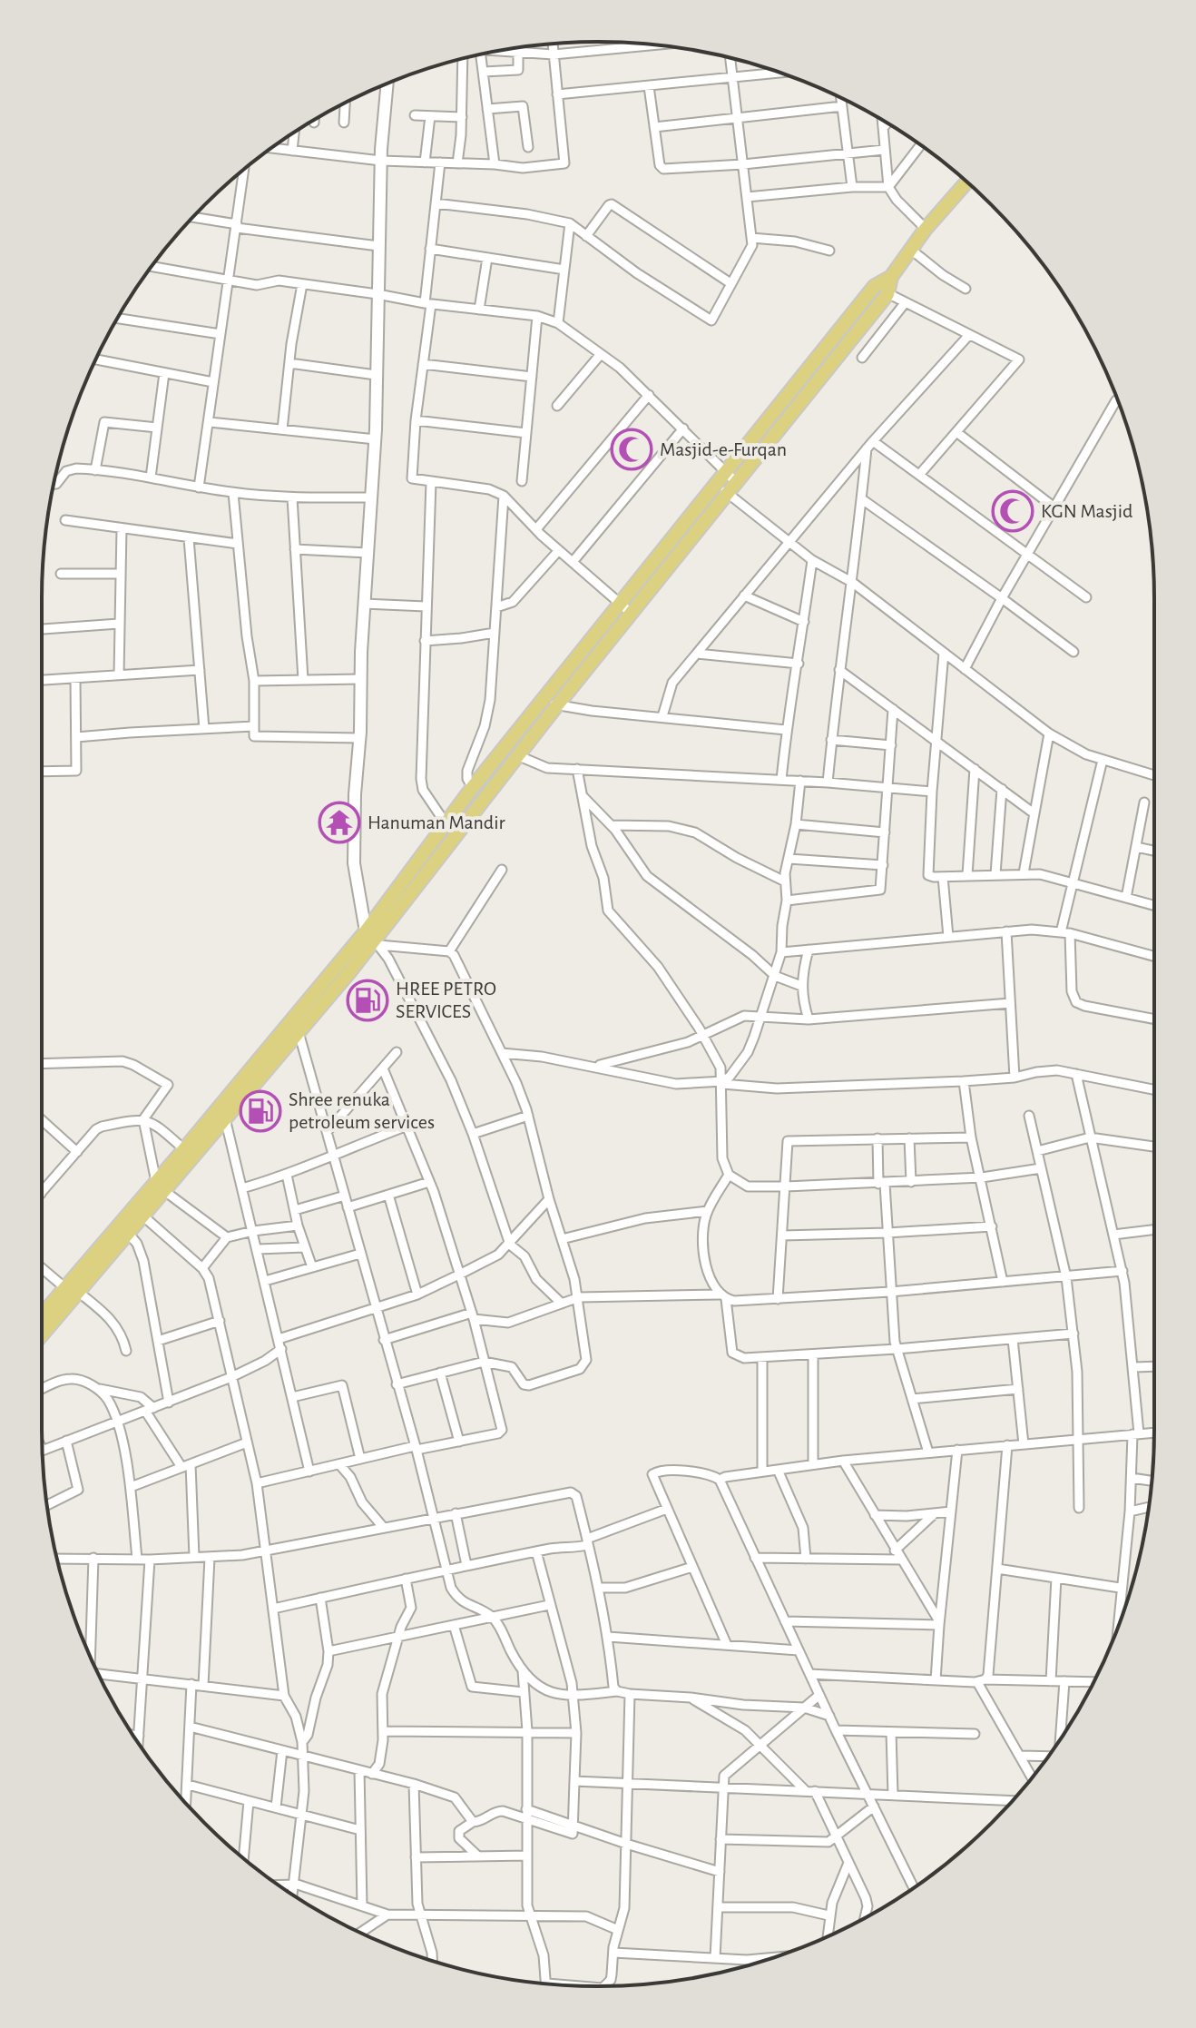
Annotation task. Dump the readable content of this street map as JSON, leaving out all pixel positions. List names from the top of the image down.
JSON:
{
  "places": {
    "mosque": ["Masjid-e-Furqan", "KGN Masjid"],
    "temple": ["Hanuman Mandir"],
    "fuel station": ["HREE PETRO SERVICES", "Shree renuka petroleum services"]
  }
}
